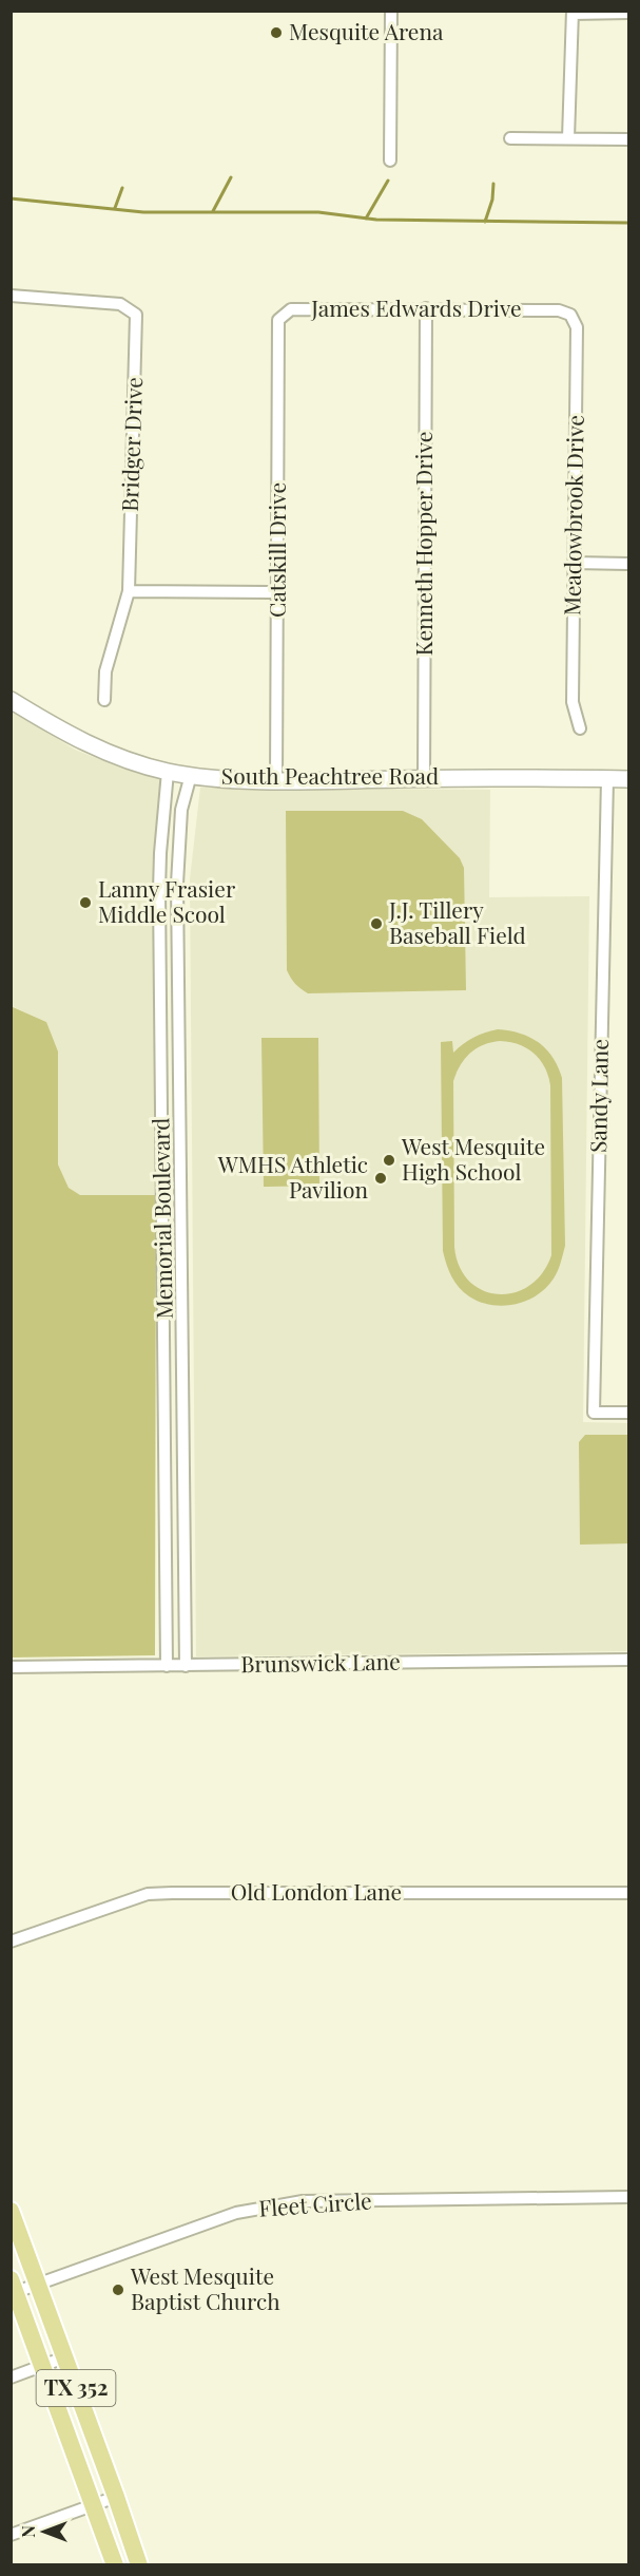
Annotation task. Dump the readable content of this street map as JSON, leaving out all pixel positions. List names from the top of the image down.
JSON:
{
  "streets": {
    "main road": ["South Peachtree Road", "TX 352"],
    "street": [
      "James Edwards Drive",
      "Bridger Drive",
      "Meadowbrook Drive",
      "Kenneth Hopper Drive",
      "Catskill Drive",
      "Sandy Lane",
      "Memorial Boulevard",
      "Brunswick Lane",
      "Old London Lane",
      "Fleet Circle"
    ]
  },
  "crossings": [
    ["James Edwards Drive", "Meadowbrook Drive"],
    ["James Edwards Drive", "Kenneth Hopper Drive"],
    ["James Edwards Drive", "Catskill Drive"],
    ["Kenneth Hopper Drive", "South Peachtree Road"],
    ["Catskill Drive", "South Peachtree Road"],
    ["South Peachtree Road", "Sandy Lane"],
    ["South Peachtree Road", "Memorial Boulevard"],
    ["Memorial Boulevard", "Brunswick Lane"],
    ["Fleet Circle", "TX 352"]
  ],
  "places": [
    "Mesquite Arena",
    "Lanny Frasier Middle Scool",
    "J.J. Tillery Baseball Field",
    "West Mesquite High School",
    "WMHS Athletic Pavilion",
    "West Mesquite Baptist Church"
  ],
  "north": "left"
}
